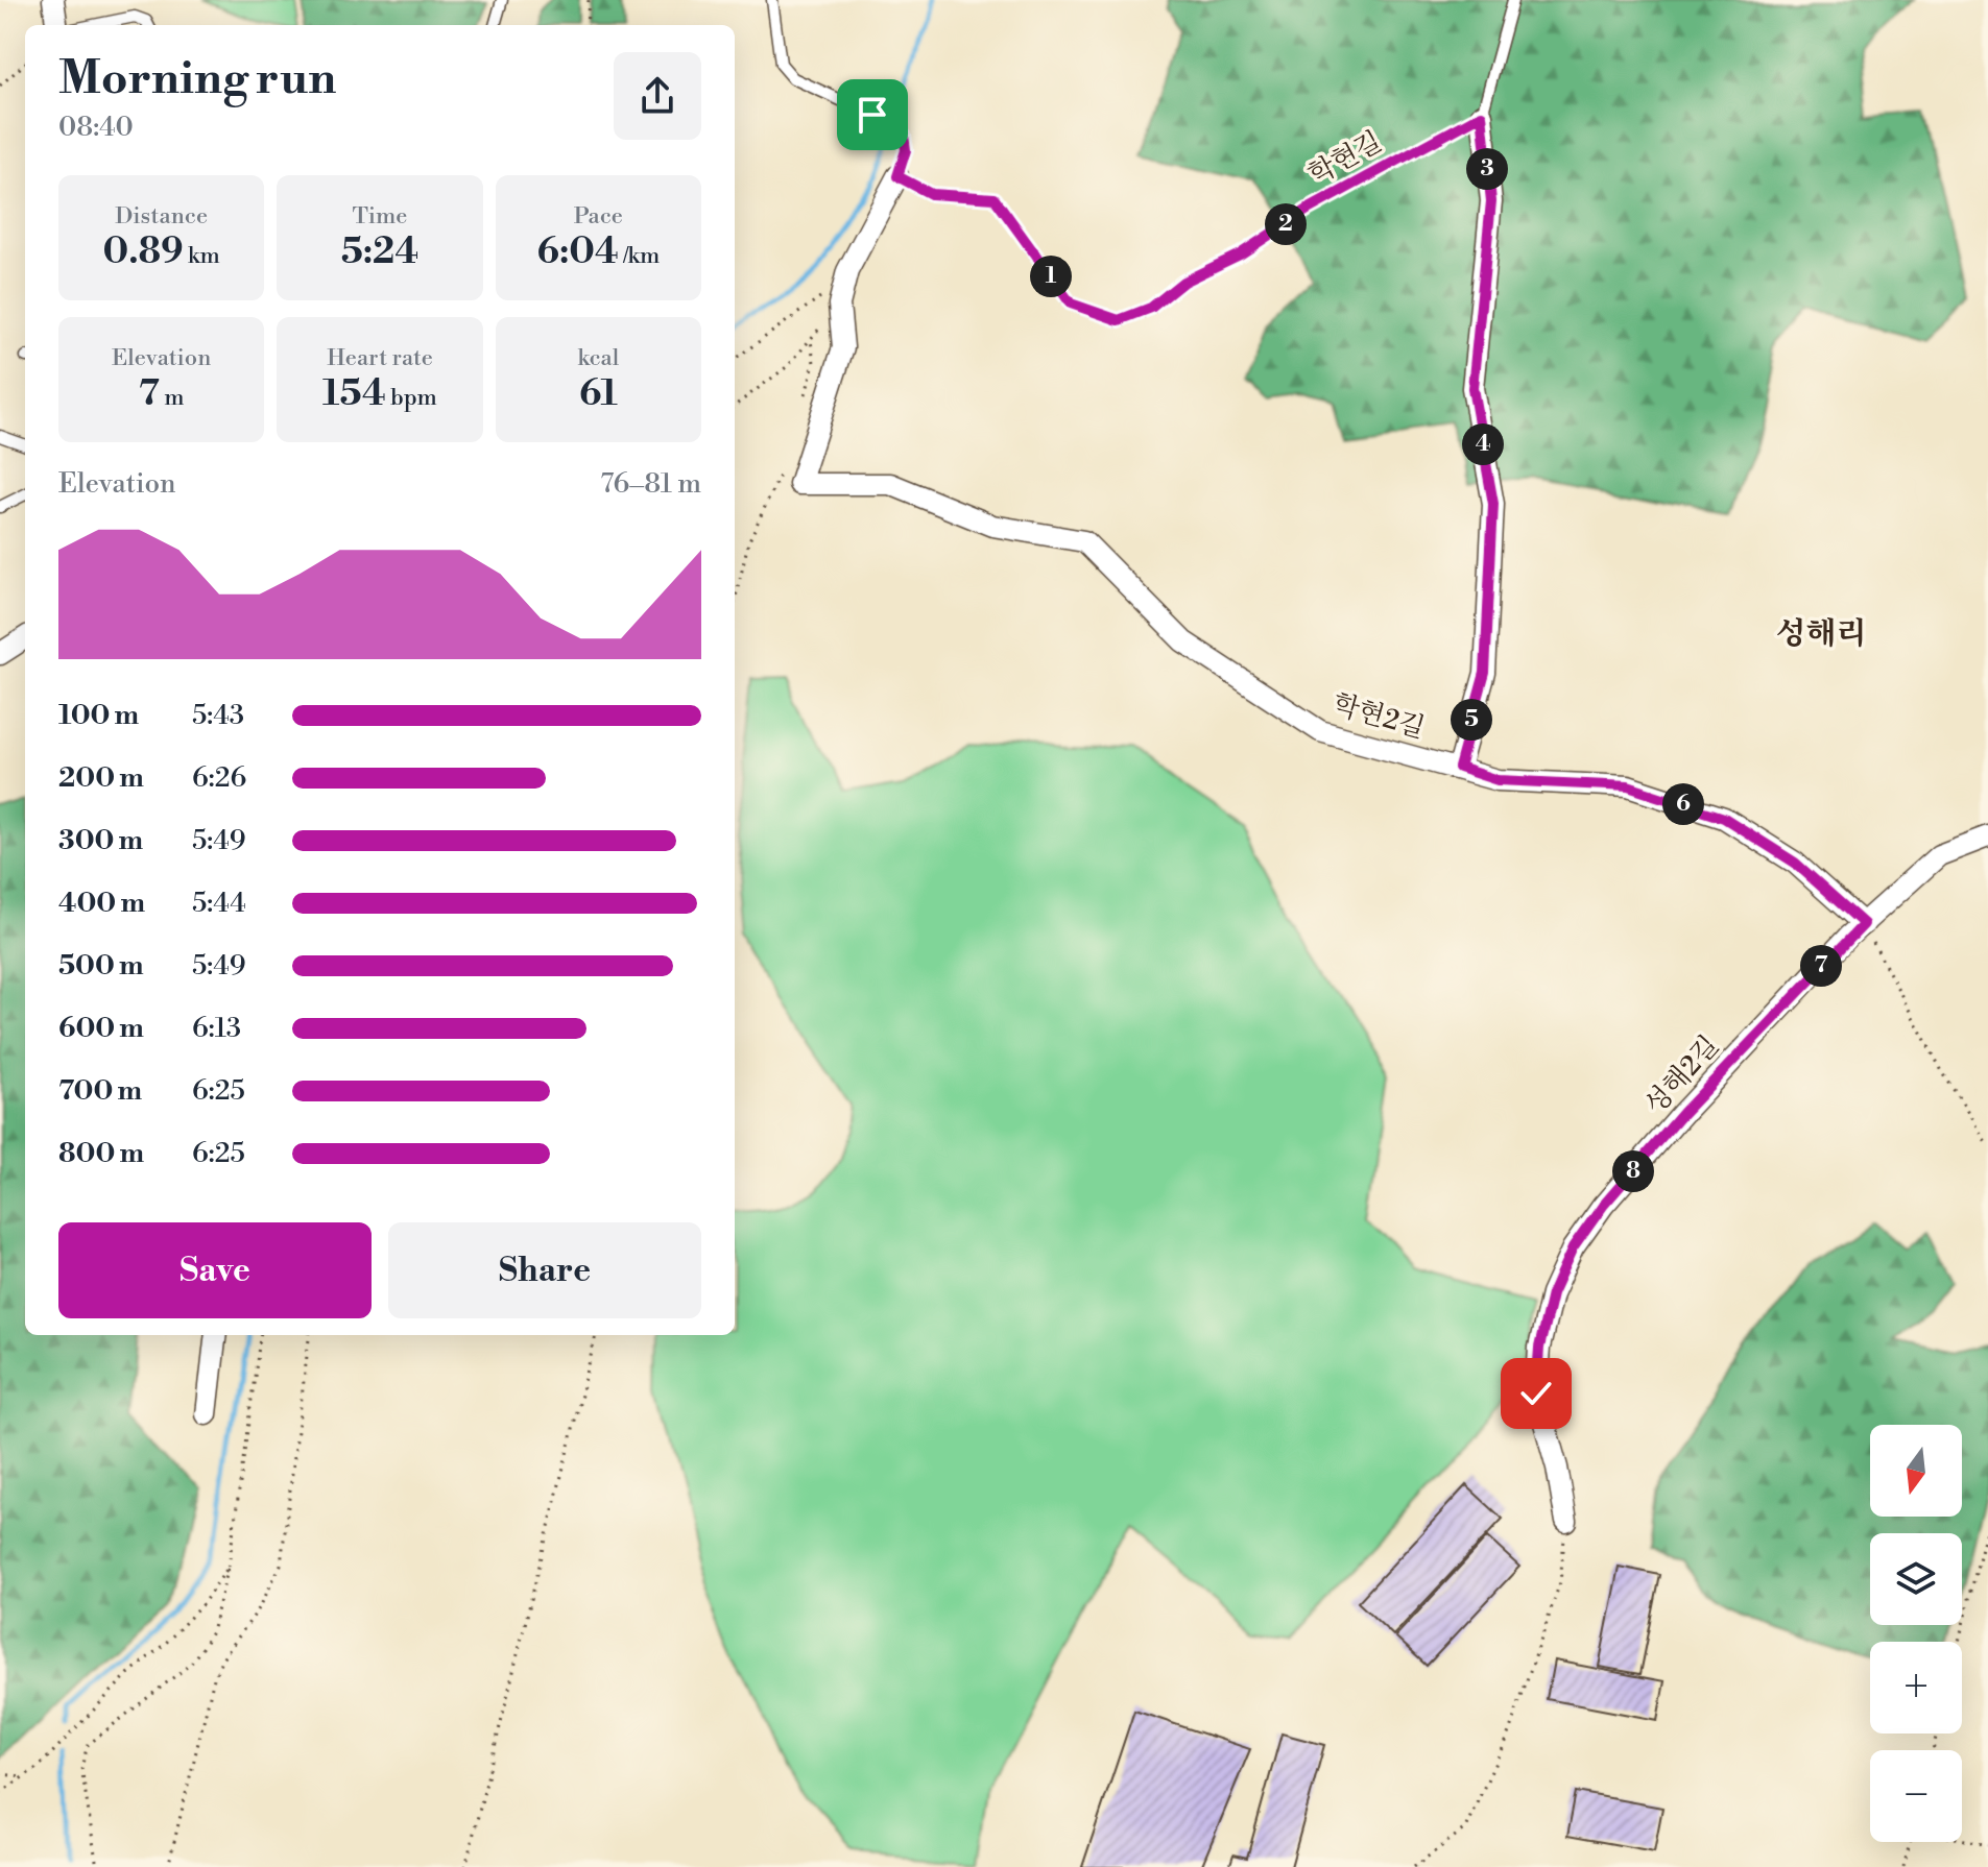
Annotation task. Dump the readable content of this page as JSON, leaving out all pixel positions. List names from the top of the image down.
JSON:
{
  "streets": {
    "street": ["학현2길", "성해2길"],
    "lane": ["학현길"]
  },
  "crossings": [
    ["학현2길", "성해2길"]
  ],
  "districts": ["성해리"],
  "north": "bottom",
  "page": {
    "heading": ["Morning run", "08:40"],
    "pins": [
      "3",
      "2",
      "1",
      "4",
      "5",
      "6",
      "7",
      "8"
    ],
    "stats": [
      ["Distance", "0.89 km"],
      ["Time", "5:24"],
      ["Pace", "6:04 /km"],
      ["Elevation", "7 m"],
      ["Heart rate", "154 bpm"],
      ["kcal", "61"]
    ],
    "chart": ["Elevation", "76–81 m"],
    "list": [
      {
        "name": "100 m",
        "note": "5:43"
      },
      {
        "name": "200 m",
        "note": "6:26"
      },
      {
        "name": "300 m",
        "note": "5:49"
      },
      {
        "name": "400 m",
        "note": "5:44"
      },
      {
        "name": "500 m",
        "note": "5:49"
      },
      {
        "name": "600 m",
        "note": "6:13"
      },
      {
        "name": "700 m",
        "note": "6:25"
      },
      {
        "name": "800 m",
        "note": "6:25"
      }
    ],
    "buttons": ["Save", "Share"],
    "map_buttons": ["+", "−"]
  }
}
